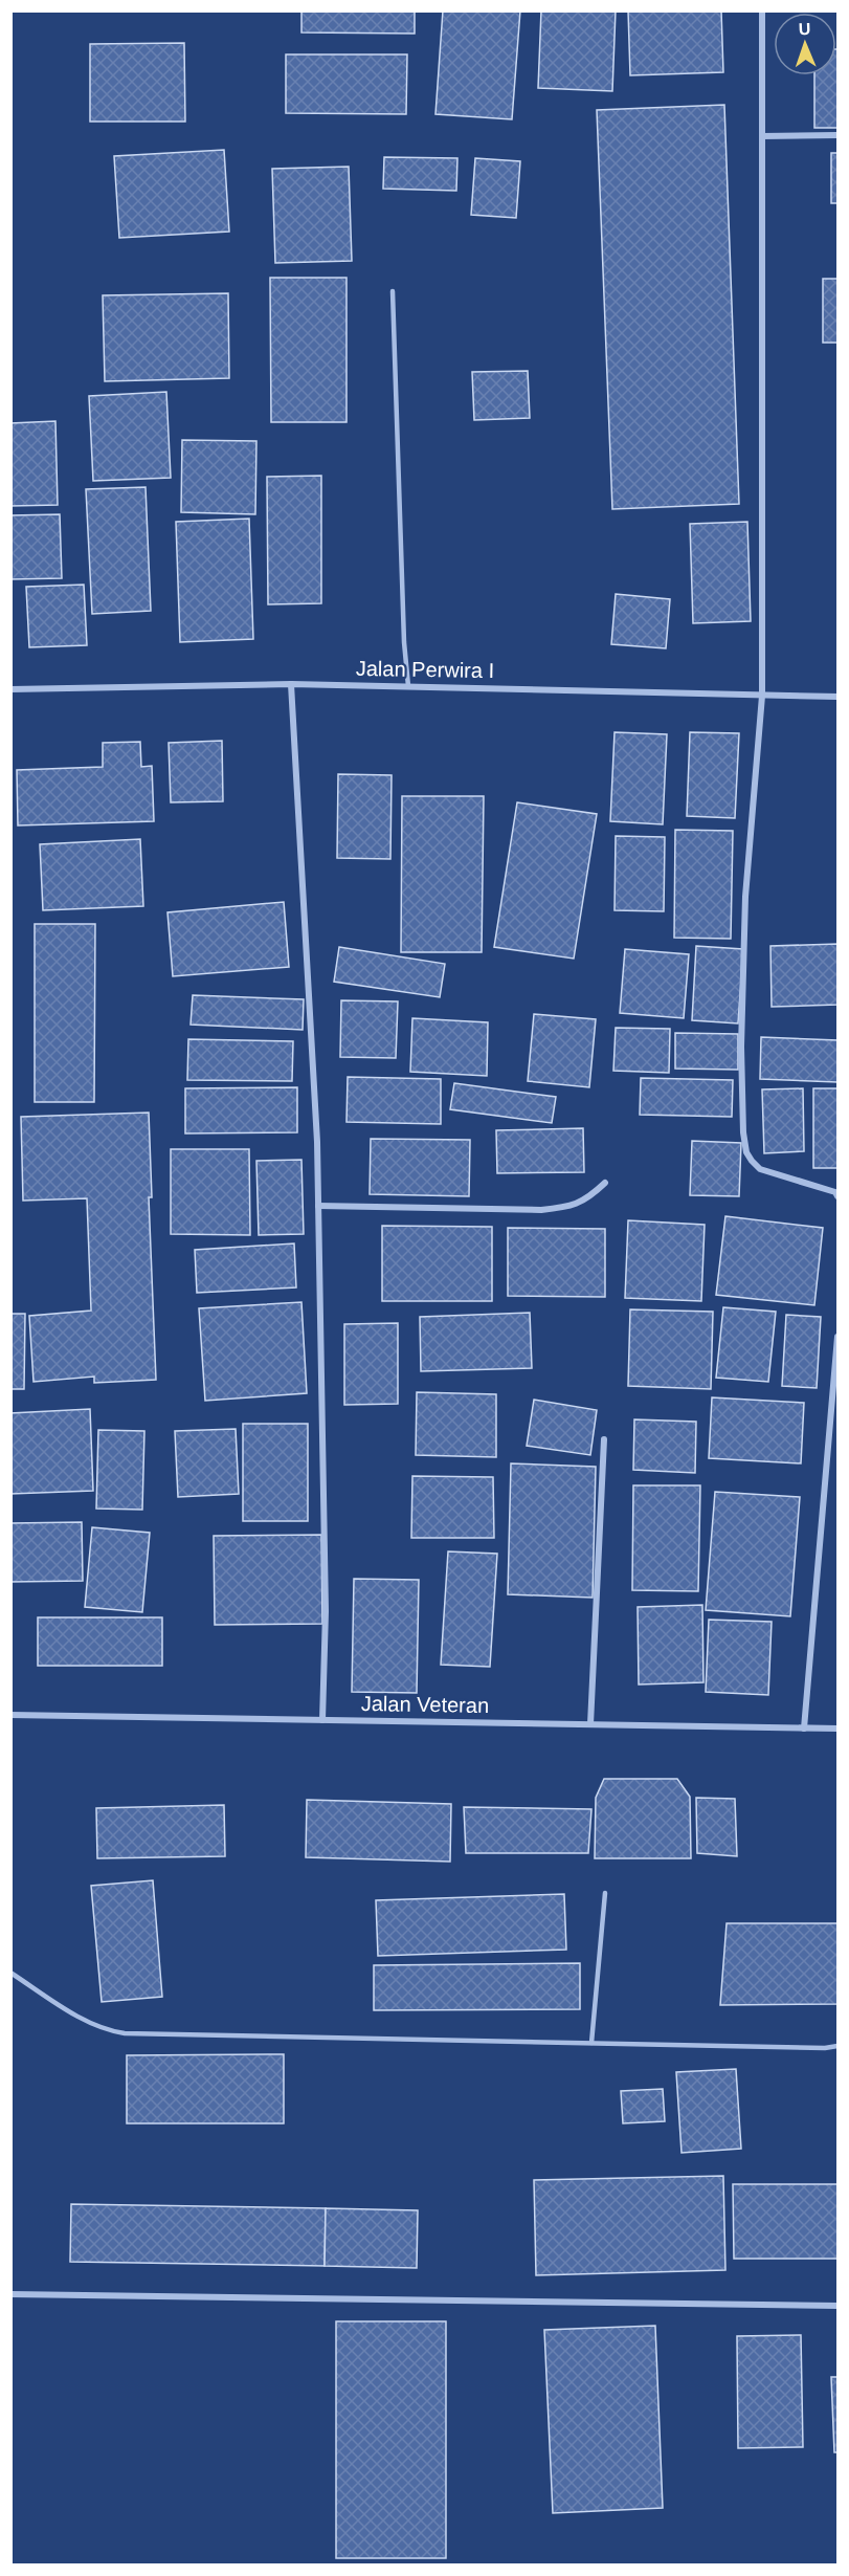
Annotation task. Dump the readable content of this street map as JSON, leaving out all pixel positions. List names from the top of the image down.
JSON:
{
  "streets": {
    "street": ["Jalan Perwira I", "Jalan Veteran"]
  },
  "north": "top"
}
